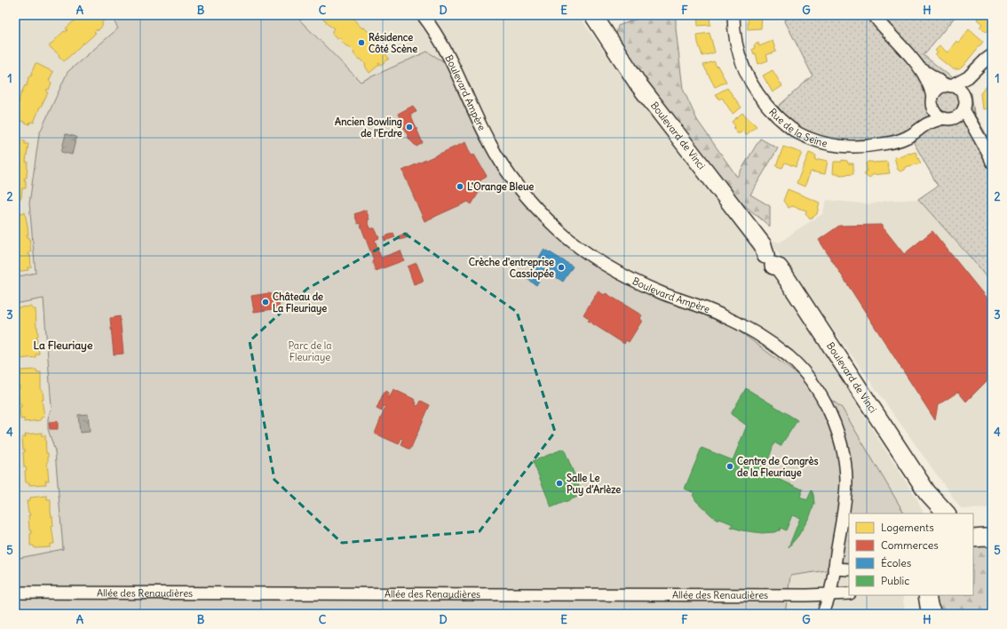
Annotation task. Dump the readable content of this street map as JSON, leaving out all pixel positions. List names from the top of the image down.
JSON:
{
  "streets": {
    "main road": ["Boulevard de Vinci"],
    "street": ["Boulevard Ampère", "Rue de la Seine", "Allée des Renaudières"]
  },
  "crossings": [
    ["Boulevard Ampère", "Allée des Renaudières"]
  ],
  "districts": ["La Fleuriaye"],
  "parks": ["Parc de la Fleuriaye"],
  "places": [
    "Résidence Côté Scène",
    "Ancien Bowling de l'Erdre",
    "L'Orange Bleue",
    "Crèche d'entreprise Cassiopée",
    "Château de La Fleuriaye",
    "Centre de Congrès de la Fleuriaye",
    "Salle Le Puy d’Arlèze"
  ],
  "legend": [
    "Logements",
    "Commerces",
    "Écoles",
    "Public"
  ],
  "grid": {
    "columns": [
      "A",
      "B",
      "C",
      "D",
      "E",
      "F",
      "G",
      "H"
    ],
    "rows": [
      "1",
      "2",
      "3",
      "4",
      "5"
    ]
  }
}
